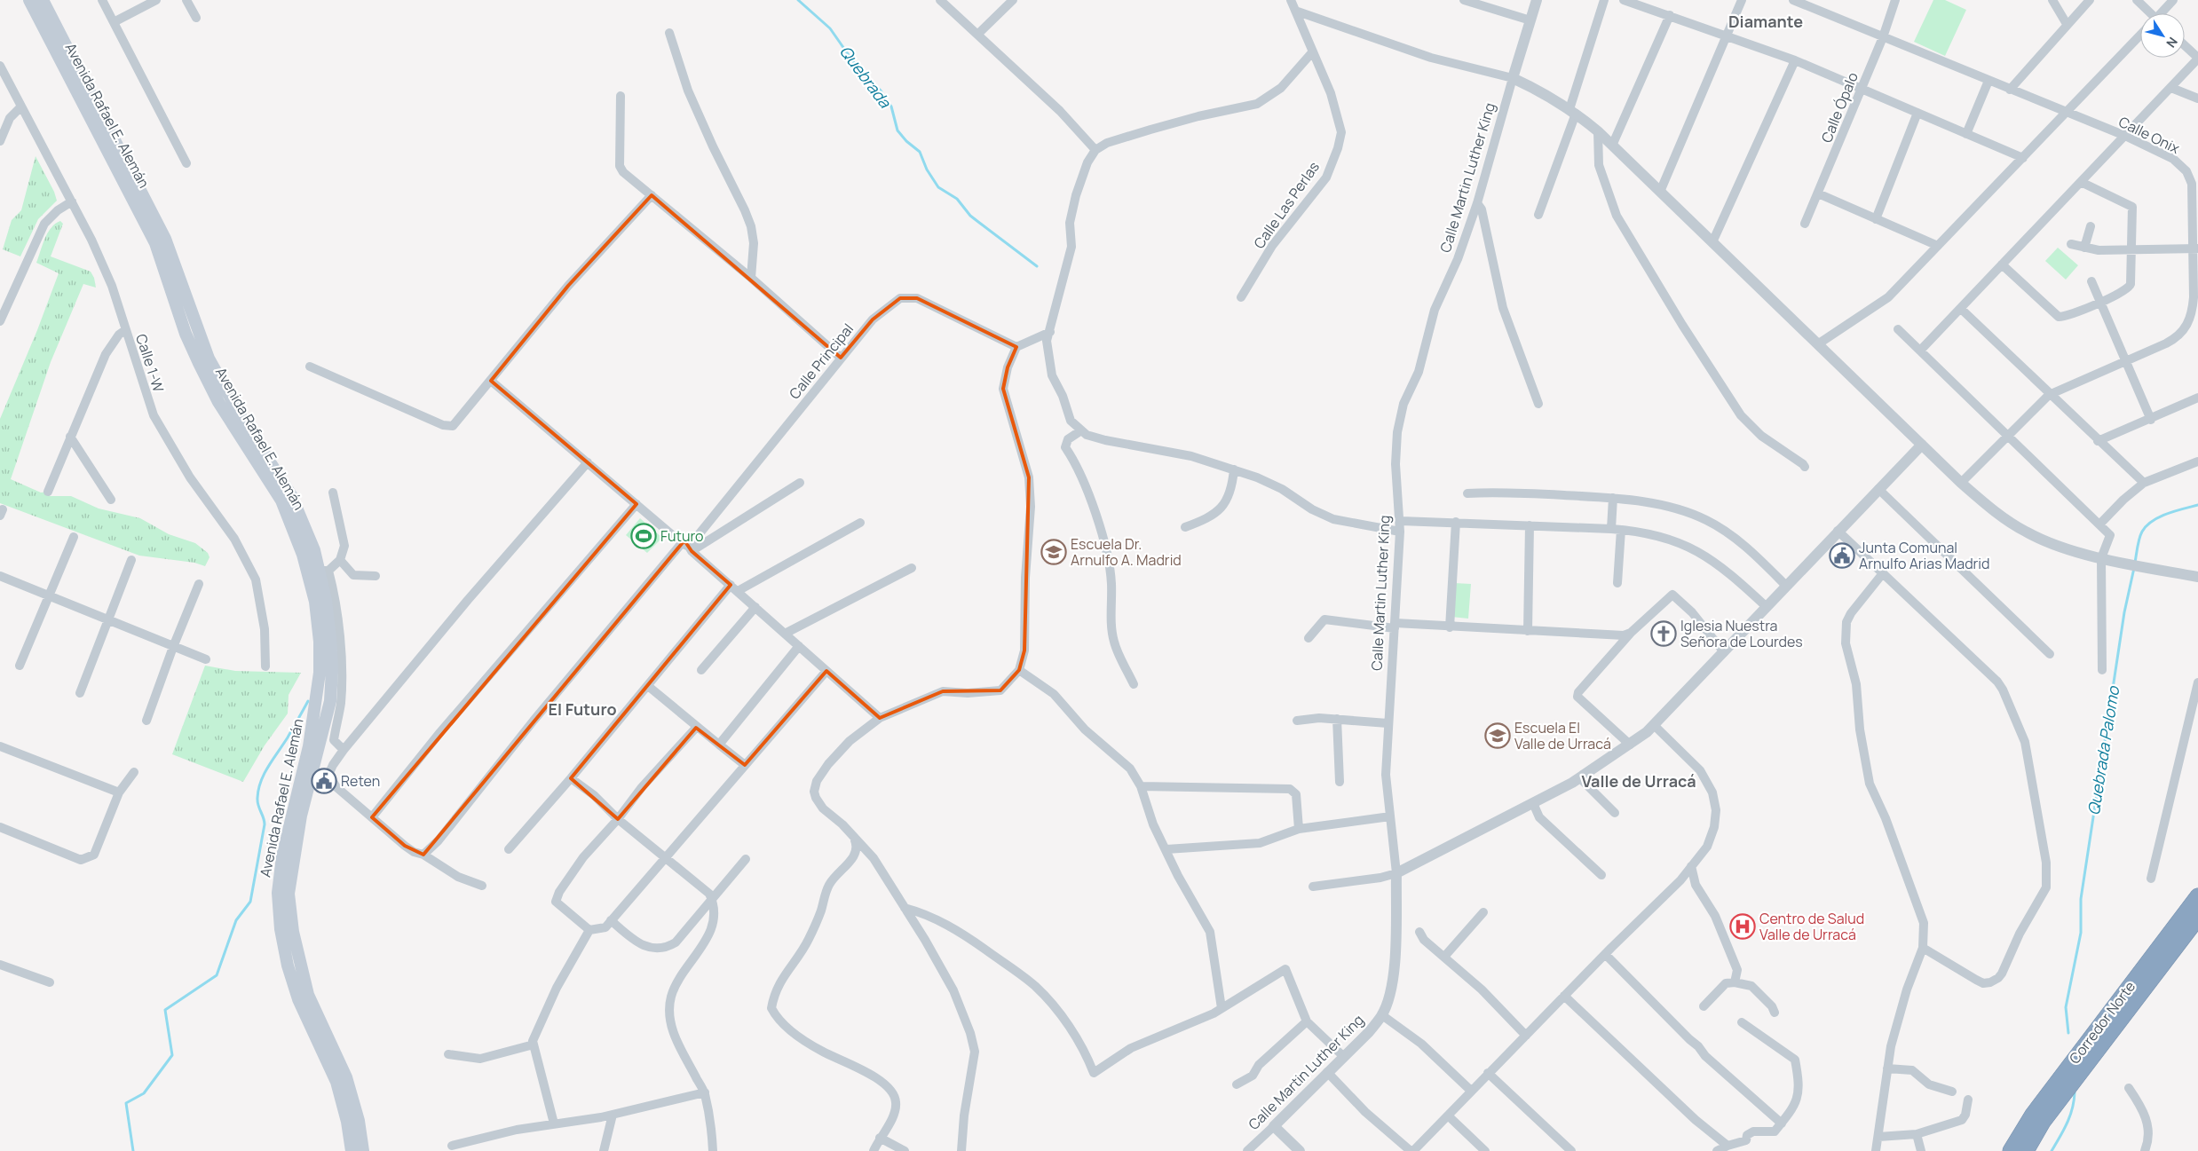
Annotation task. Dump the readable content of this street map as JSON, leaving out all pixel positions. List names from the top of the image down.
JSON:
{
  "streets": {
    "highway": ["Corredor Norte"],
    "main road": ["Avenida Rafael E. Alemán"],
    "street": [
      "Calle Ópalo",
      "Calle Onix",
      "Calle Martin Luther King",
      "Calle Las Perlas",
      "Calle Principal",
      "Calle 1-W"
    ]
  },
  "crossings": [
    ["Calle Ópalo", "Calle Onix"]
  ],
  "districts": ["Diamante", "El Futuro", "Valle de Urracá"],
  "water": ["Quebrada", "Quebrada Palomo"],
  "places": {
    "sports": ["Futuro"],
    "school or university": ["Escuela Dr. Arnulfo A. Madrid", "Escuela El Valle de Urracá"],
    "public building": ["Junta Comunal Arnulfo Arias Madrid", "Reten"],
    "church": ["Iglesia Nuestra Señora de Lourdes"],
    "hospital": ["Centro de Salud Valle de Urracá"]
  },
  "north": "bottom right"
}
